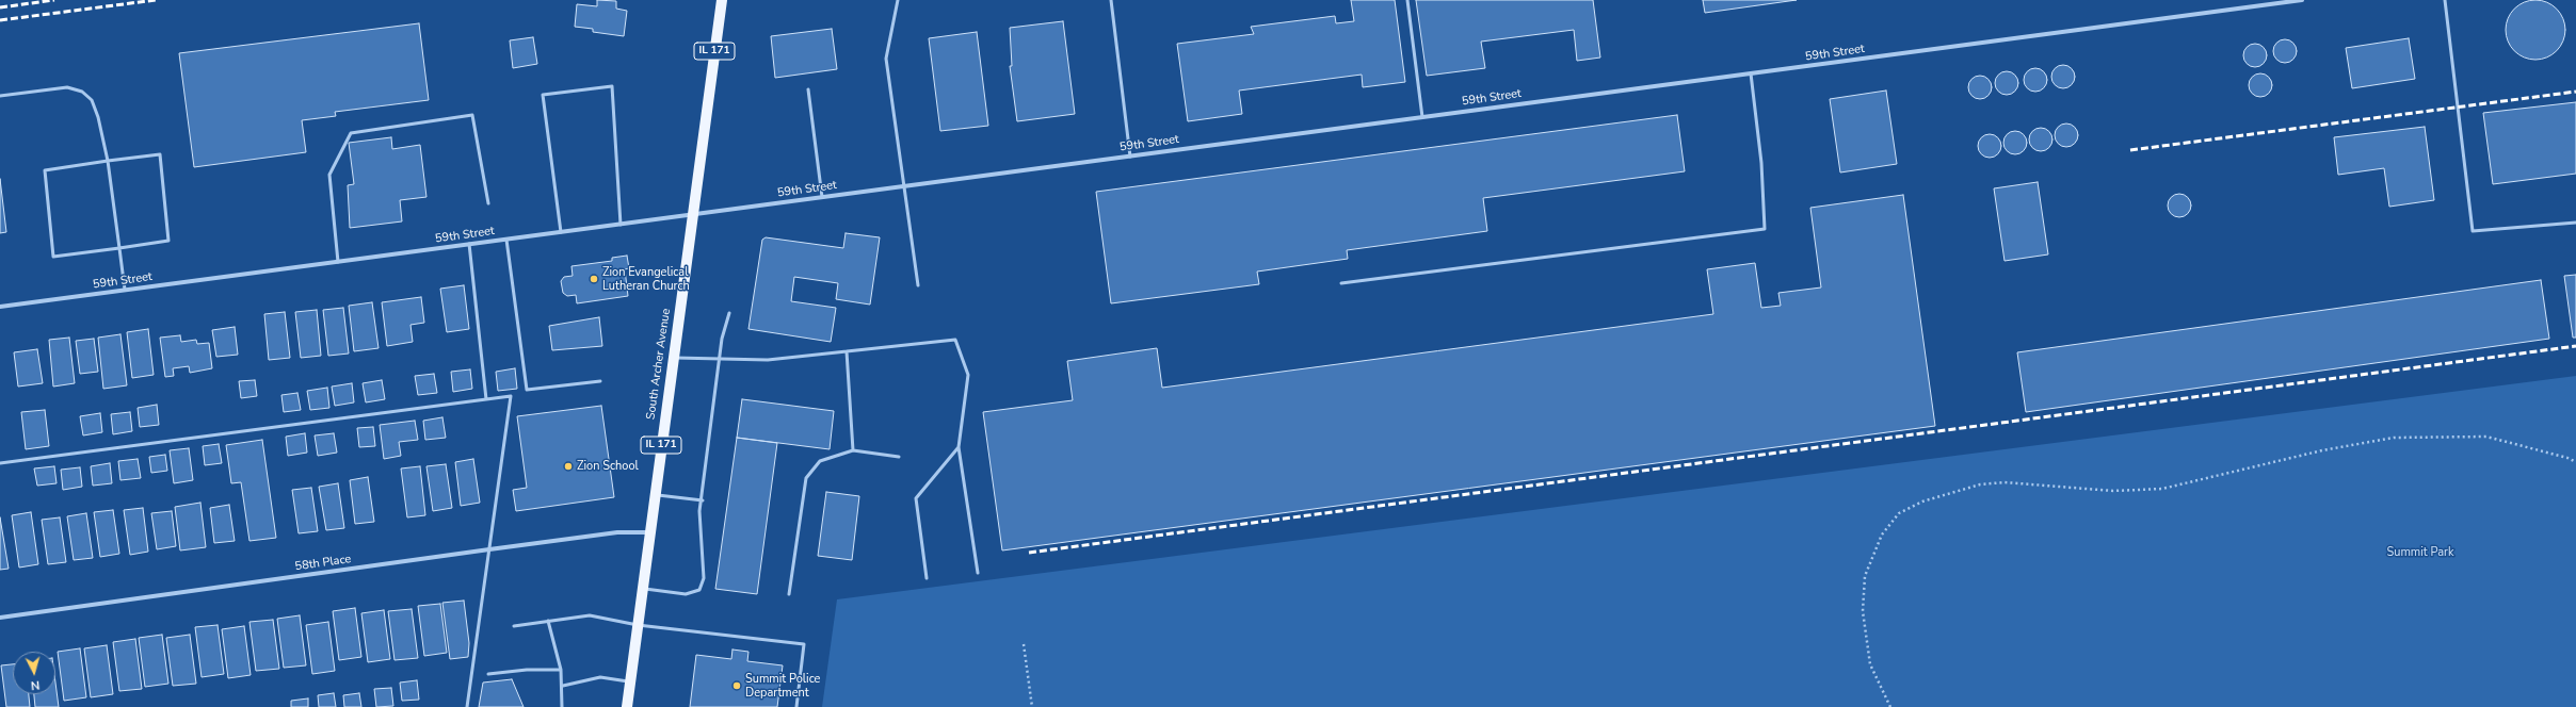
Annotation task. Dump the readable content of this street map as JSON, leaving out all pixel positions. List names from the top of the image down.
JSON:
{
  "streets": {
    "main road": ["IL 171", "South Archer Avenue"],
    "street": ["59th Street", "58th Place"]
  },
  "crossings": [
    ["59th Street", "South Archer Avenue"],
    ["South Archer Avenue", "58th Place"]
  ],
  "parks": ["Summit Park"],
  "places": ["Zion Evangelical Lutheran Church", "Zion School", "Summit Police Department"],
  "north": "bottom"
}
